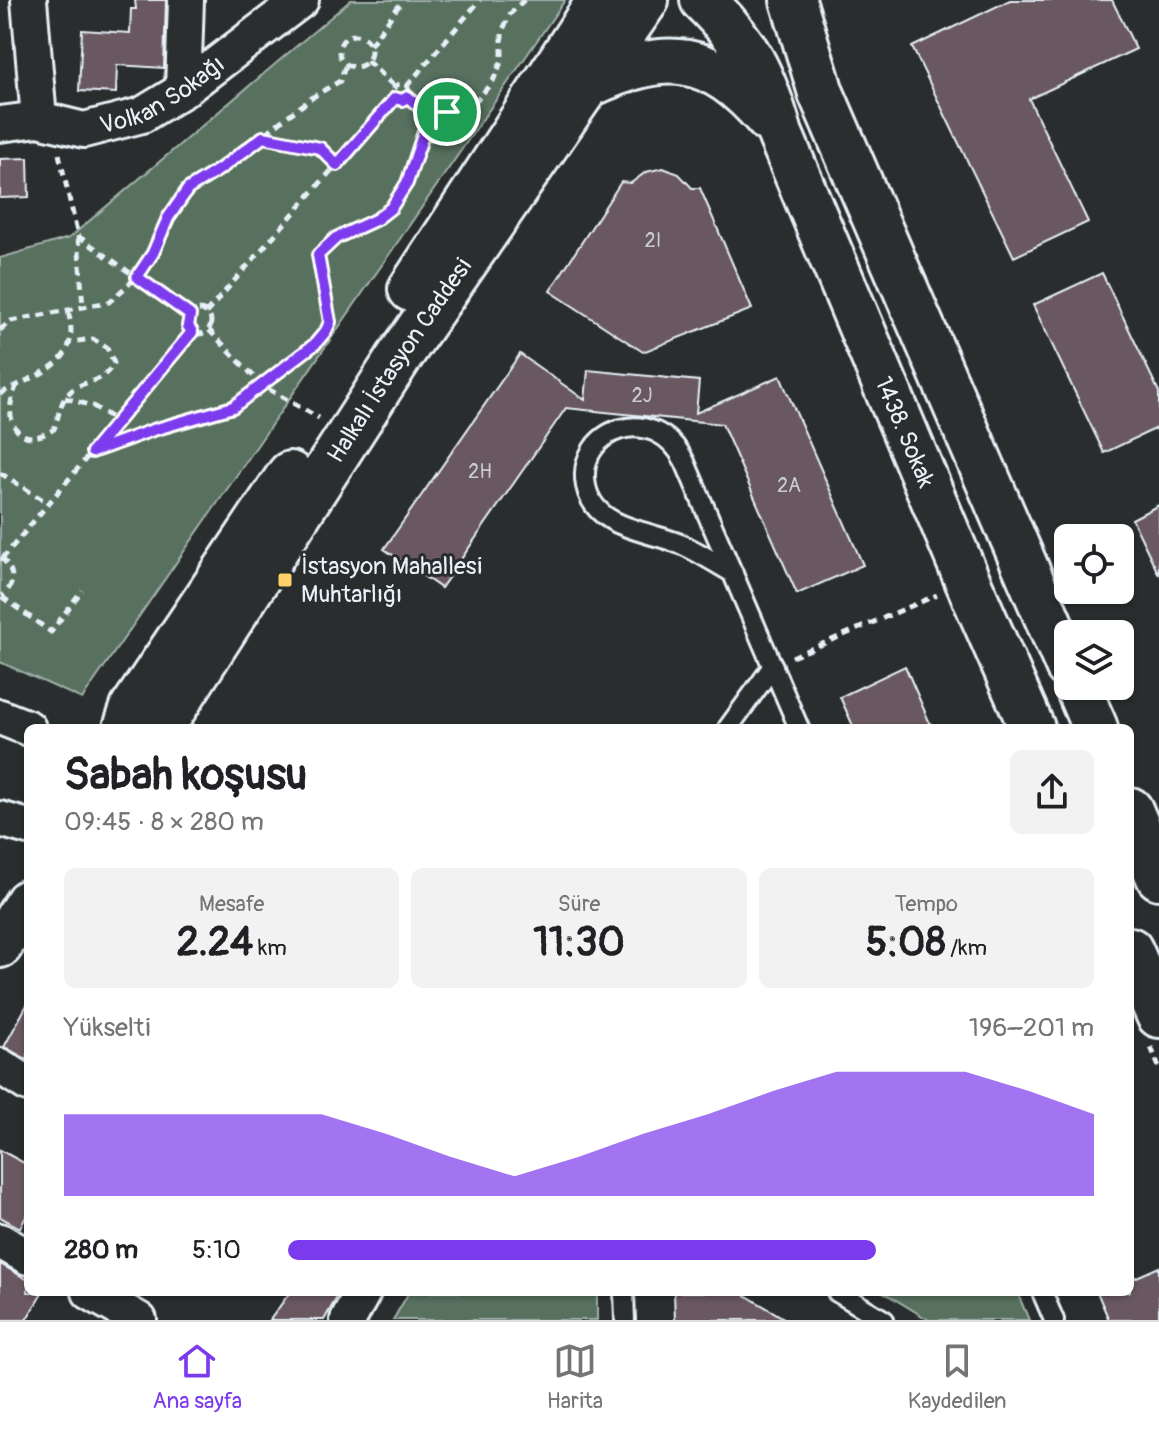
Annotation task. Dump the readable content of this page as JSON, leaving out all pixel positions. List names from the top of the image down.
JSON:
{
  "streets": {
    "street": ["Volkan Sokağı", "Halkalı İstasyon Caddesi", "1438. Sokak"]
  },
  "crossings": [
    ["Halkalı İstasyon Caddesi", "1438. Sokak"]
  ],
  "places": {
    "transit": ["İstasyon Mahallesi Muhtarlığı"]
  },
  "house_numbers": [
    "2I",
    "2J",
    "2H",
    "2A"
  ],
  "page": {
    "heading": ["Sabah koşusu", "09:45 · 8 × 280 m"],
    "stats": [
      ["Mesafe", "2.24 km"],
      ["Süre", "11:30"],
      ["Tempo", "5:08 /km"]
    ],
    "chart": ["Yükselti", "196–201 m"],
    "list": [
      {
        "name": "280 m",
        "note": "5:10"
      }
    ],
    "tabs": ["Ana sayfa", "Harita", "Kaydedilen"]
  }
}
